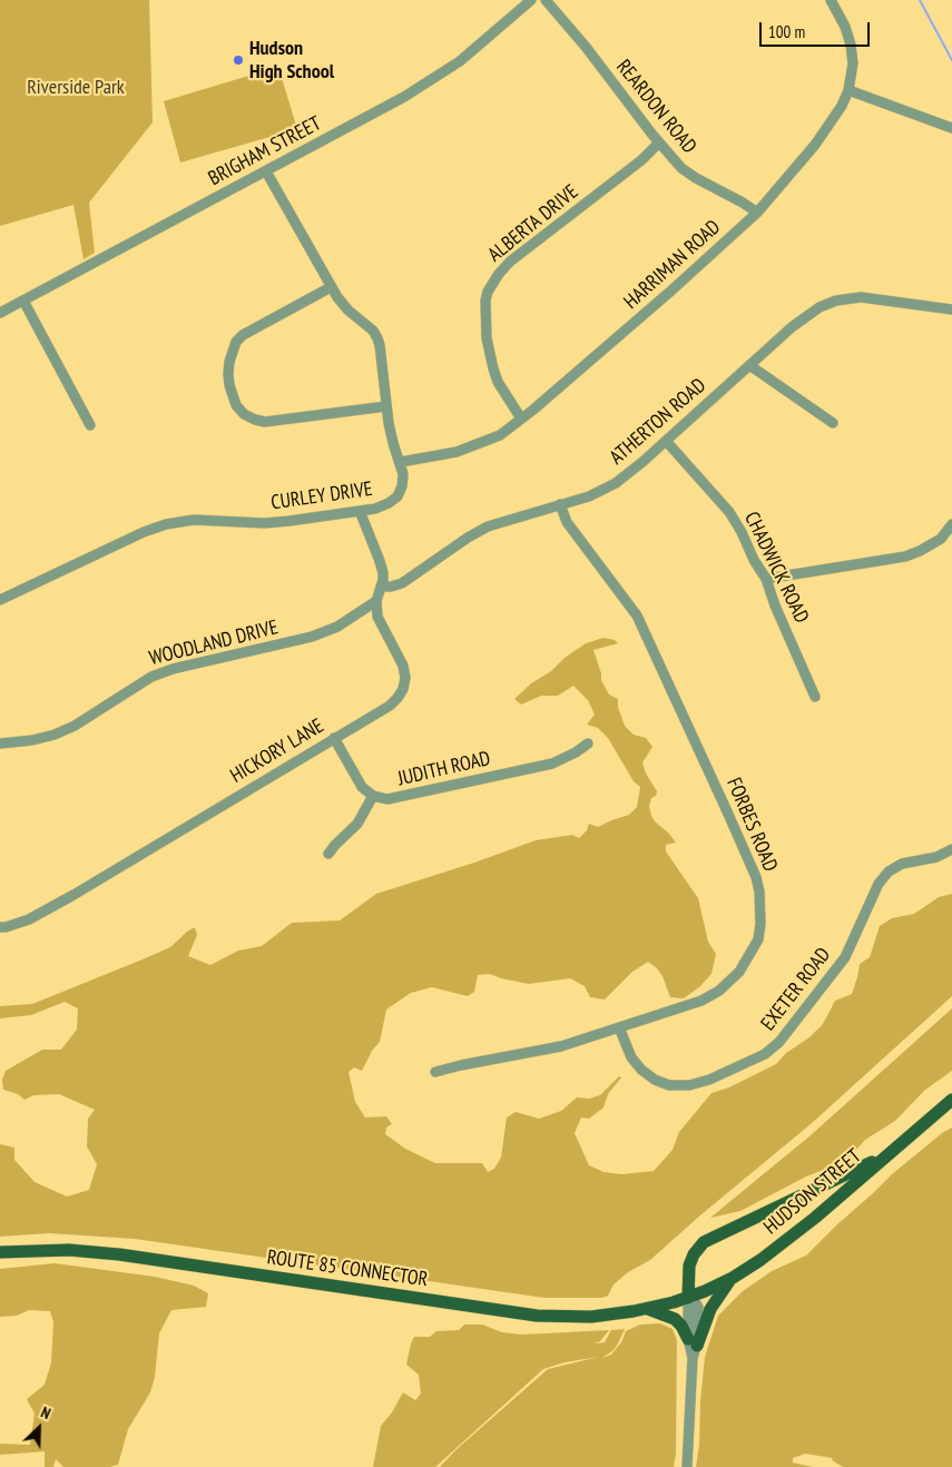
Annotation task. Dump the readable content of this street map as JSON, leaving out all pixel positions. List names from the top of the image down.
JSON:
{
  "streets": {
    "main road": ["HUDSON STREET", "ROUTE 85 CONNECTOR"],
    "street": [
      "REARDON ROAD",
      "BRIGHAM STREET",
      "ALBERTA DRIVE",
      "HARRIMAN ROAD",
      "ATHERTON ROAD",
      "CURLEY DRIVE",
      "CHADWICK ROAD",
      "WOODLAND DRIVE",
      "HICKORY LANE",
      "JUDITH ROAD",
      "FORBES ROAD",
      "EXETER ROAD"
    ]
  },
  "crossings": [
    ["REARDON ROAD", "ALBERTA DRIVE"],
    ["REARDON ROAD", "HARRIMAN ROAD"],
    ["BRIGHAM STREET", "CURLEY DRIVE"],
    ["ALBERTA DRIVE", "HARRIMAN ROAD"],
    ["HARRIMAN ROAD", "CURLEY DRIVE"],
    ["ATHERTON ROAD", "CHADWICK ROAD"],
    ["ATHERTON ROAD", "FORBES ROAD"],
    ["WOODLAND DRIVE", "HICKORY LANE"],
    ["HICKORY LANE", "JUDITH ROAD"],
    ["FORBES ROAD", "EXETER ROAD"],
    ["HUDSON STREET", "ROUTE 85 CONNECTOR"]
  ],
  "parks": ["Riverside Park"],
  "places": ["Hudson High School"],
  "scale_bar": "100 m",
  "north": "top right"
}
